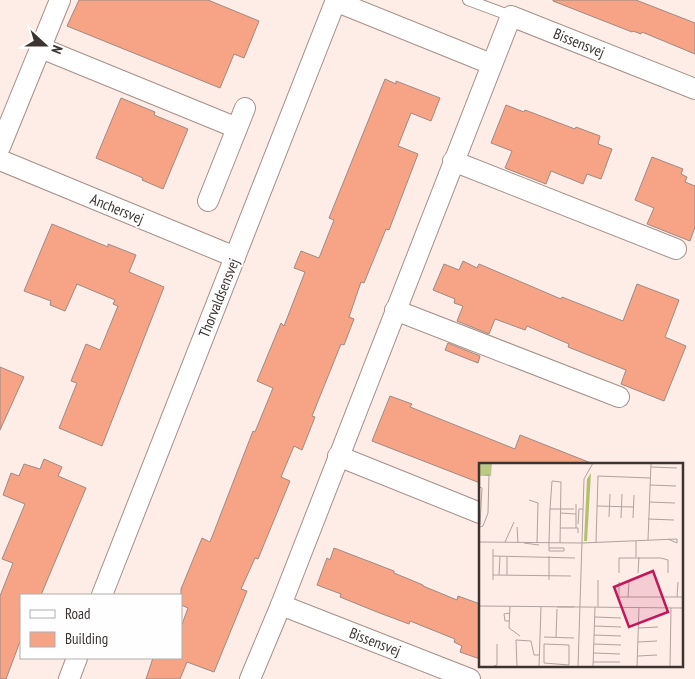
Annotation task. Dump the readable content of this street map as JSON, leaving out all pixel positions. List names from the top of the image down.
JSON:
{
  "streets": {
    "street": ["Bissensvej", "Anchersvej", "Thorvaldsensvej"]
  },
  "crossings": [
    ["Anchersvej", "Thorvaldsensvej"]
  ],
  "legend": ["Road", "Building"],
  "north": "right"
}
